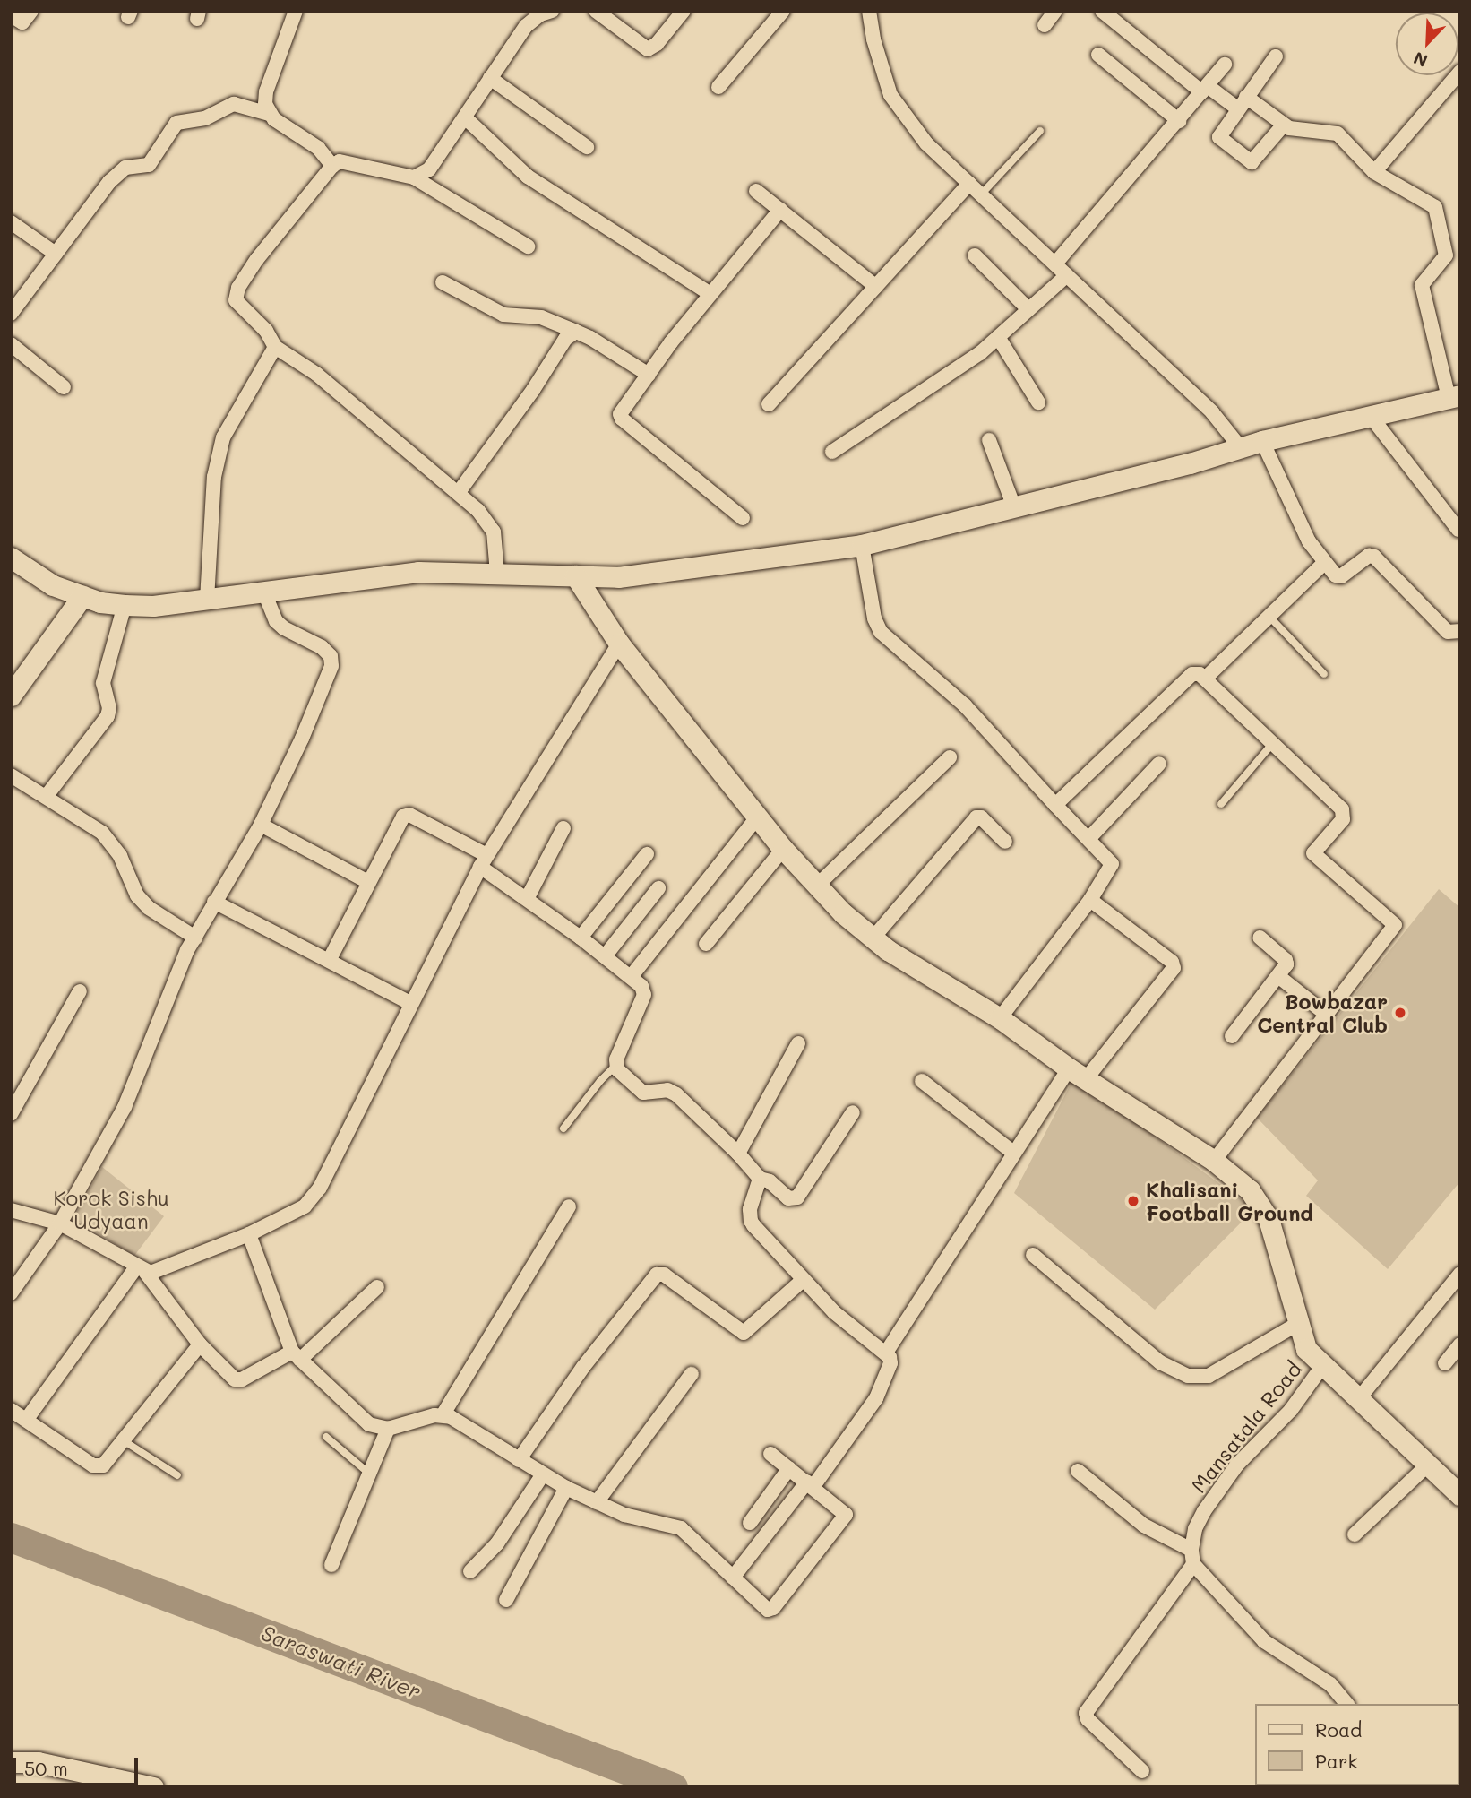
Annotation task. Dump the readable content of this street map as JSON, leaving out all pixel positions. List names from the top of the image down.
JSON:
{
  "streets": {
    "street": ["Mansatala Road"]
  },
  "water": ["Saraswati River"],
  "parks": ["Korok Sishu Udyaan"],
  "places": ["Bowbazar Central Club", "Khalisani Football Ground"],
  "legend": ["Road", "Park"],
  "scale_bar": "50 m",
  "north": "bottom left"
}
